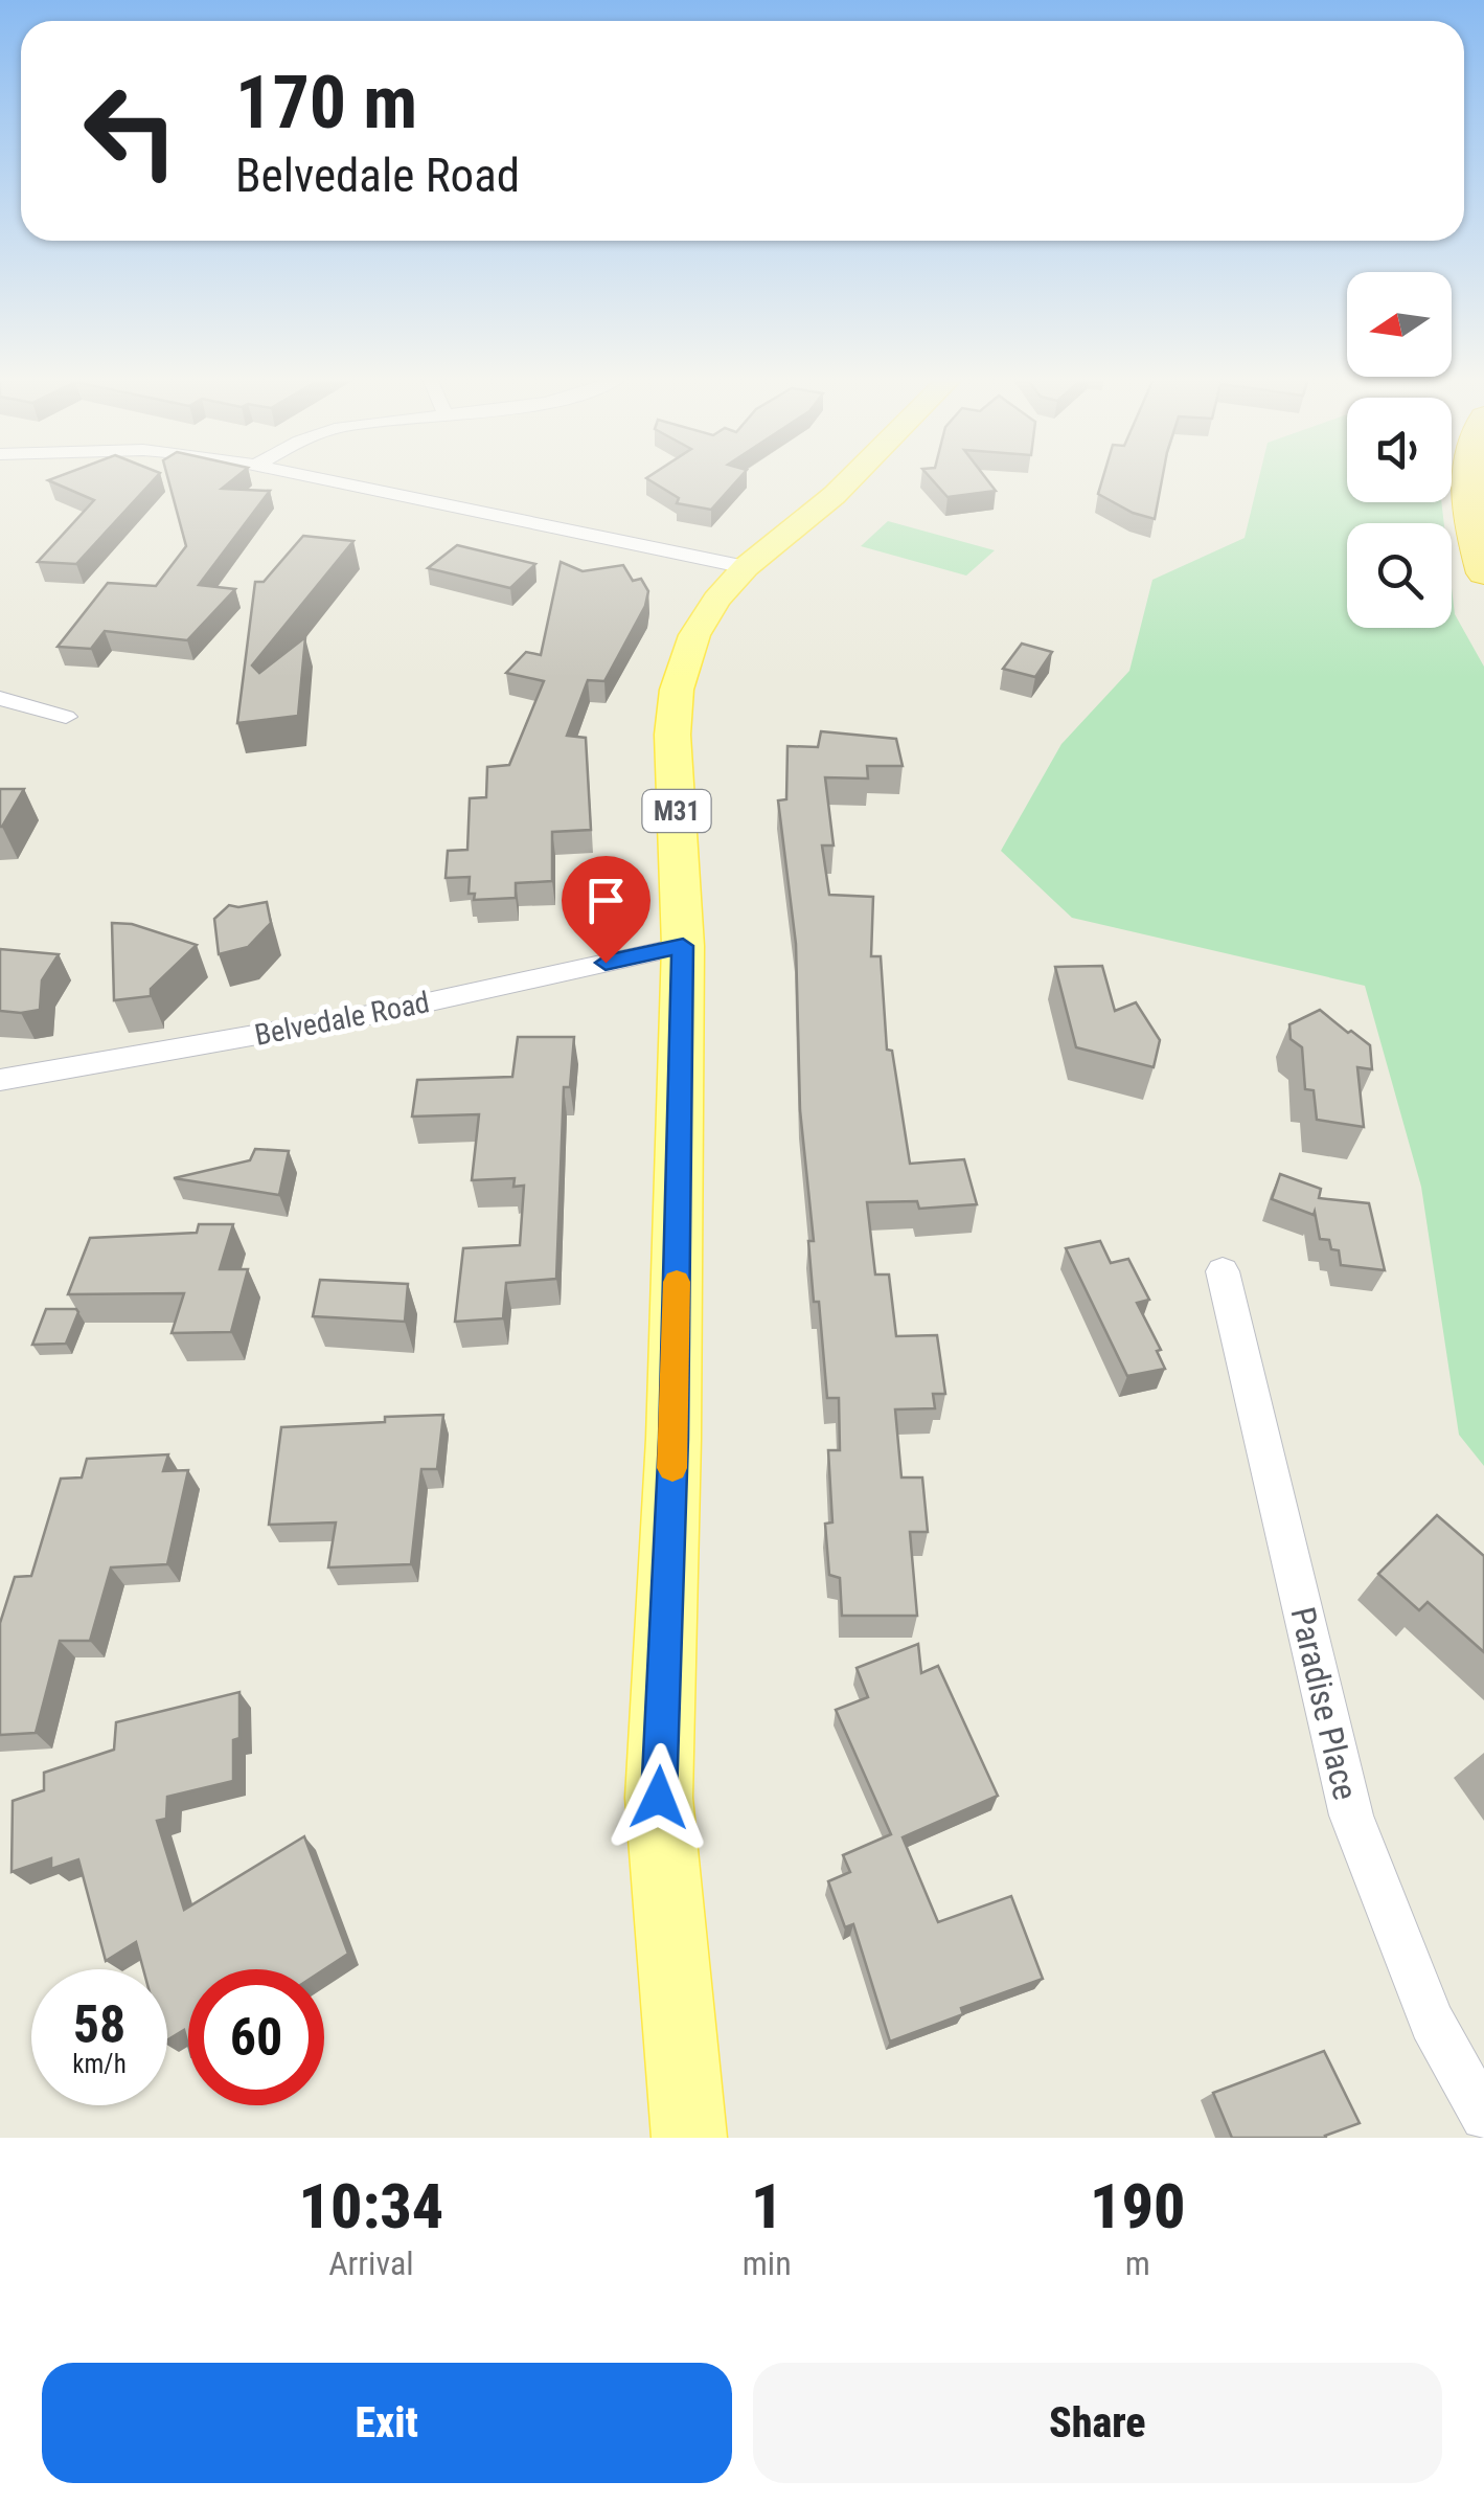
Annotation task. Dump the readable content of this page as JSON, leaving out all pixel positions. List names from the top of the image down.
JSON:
{
  "streets": {
    "main road": ["M31"],
    "street": ["Belvedale Road", "Paradise Place"]
  },
  "crossings": [
    ["M31", "Belvedale Road"]
  ],
  "north": "left",
  "page": {
    "turn": ["170 m", "Belvedale Road"],
    "speed": "58 km/h",
    "limit": "60",
    "eta": [
      "10:34",
      "Arrival",
      "1",
      "min",
      "190",
      "m"
    ],
    "buttons": ["Exit", "Share"]
  }
}
